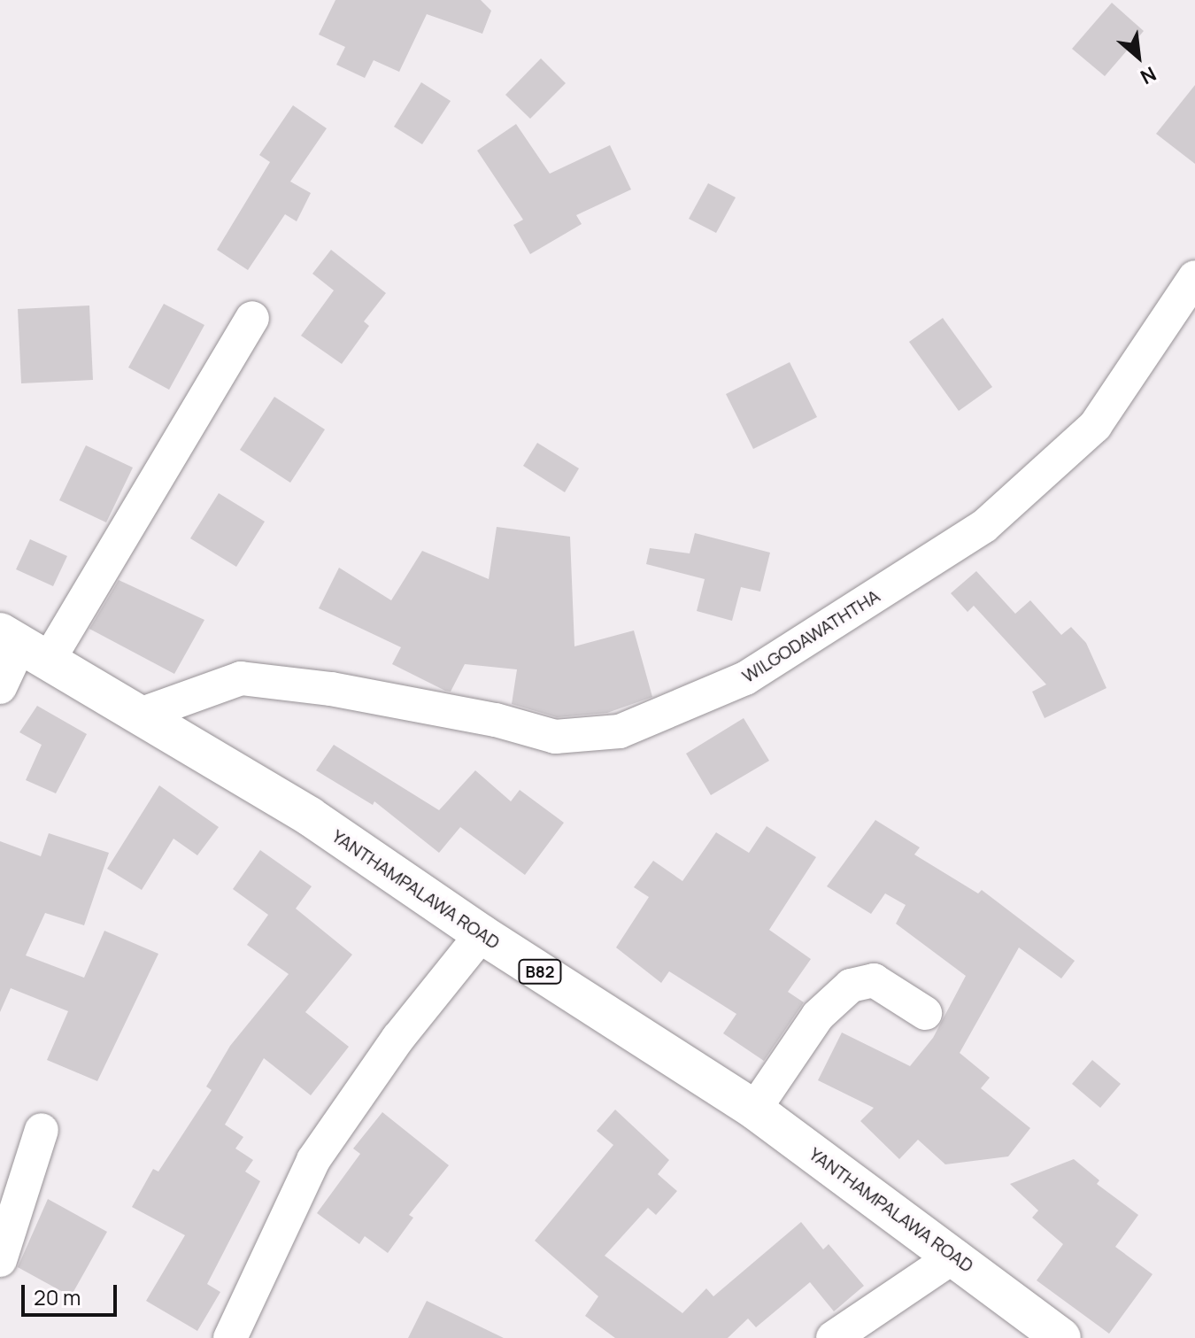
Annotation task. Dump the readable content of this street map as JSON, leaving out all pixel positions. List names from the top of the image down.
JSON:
{
  "streets": {
    "main road": ["YANTHAMPALAWA ROAD", "B82"],
    "street": ["WILGODAWATHTHA"]
  },
  "crossings": [
    ["WILGODAWATHTHA", "YANTHAMPALAWA ROAD"]
  ],
  "scale_bar": "20 m",
  "north": "bottom right"
}
